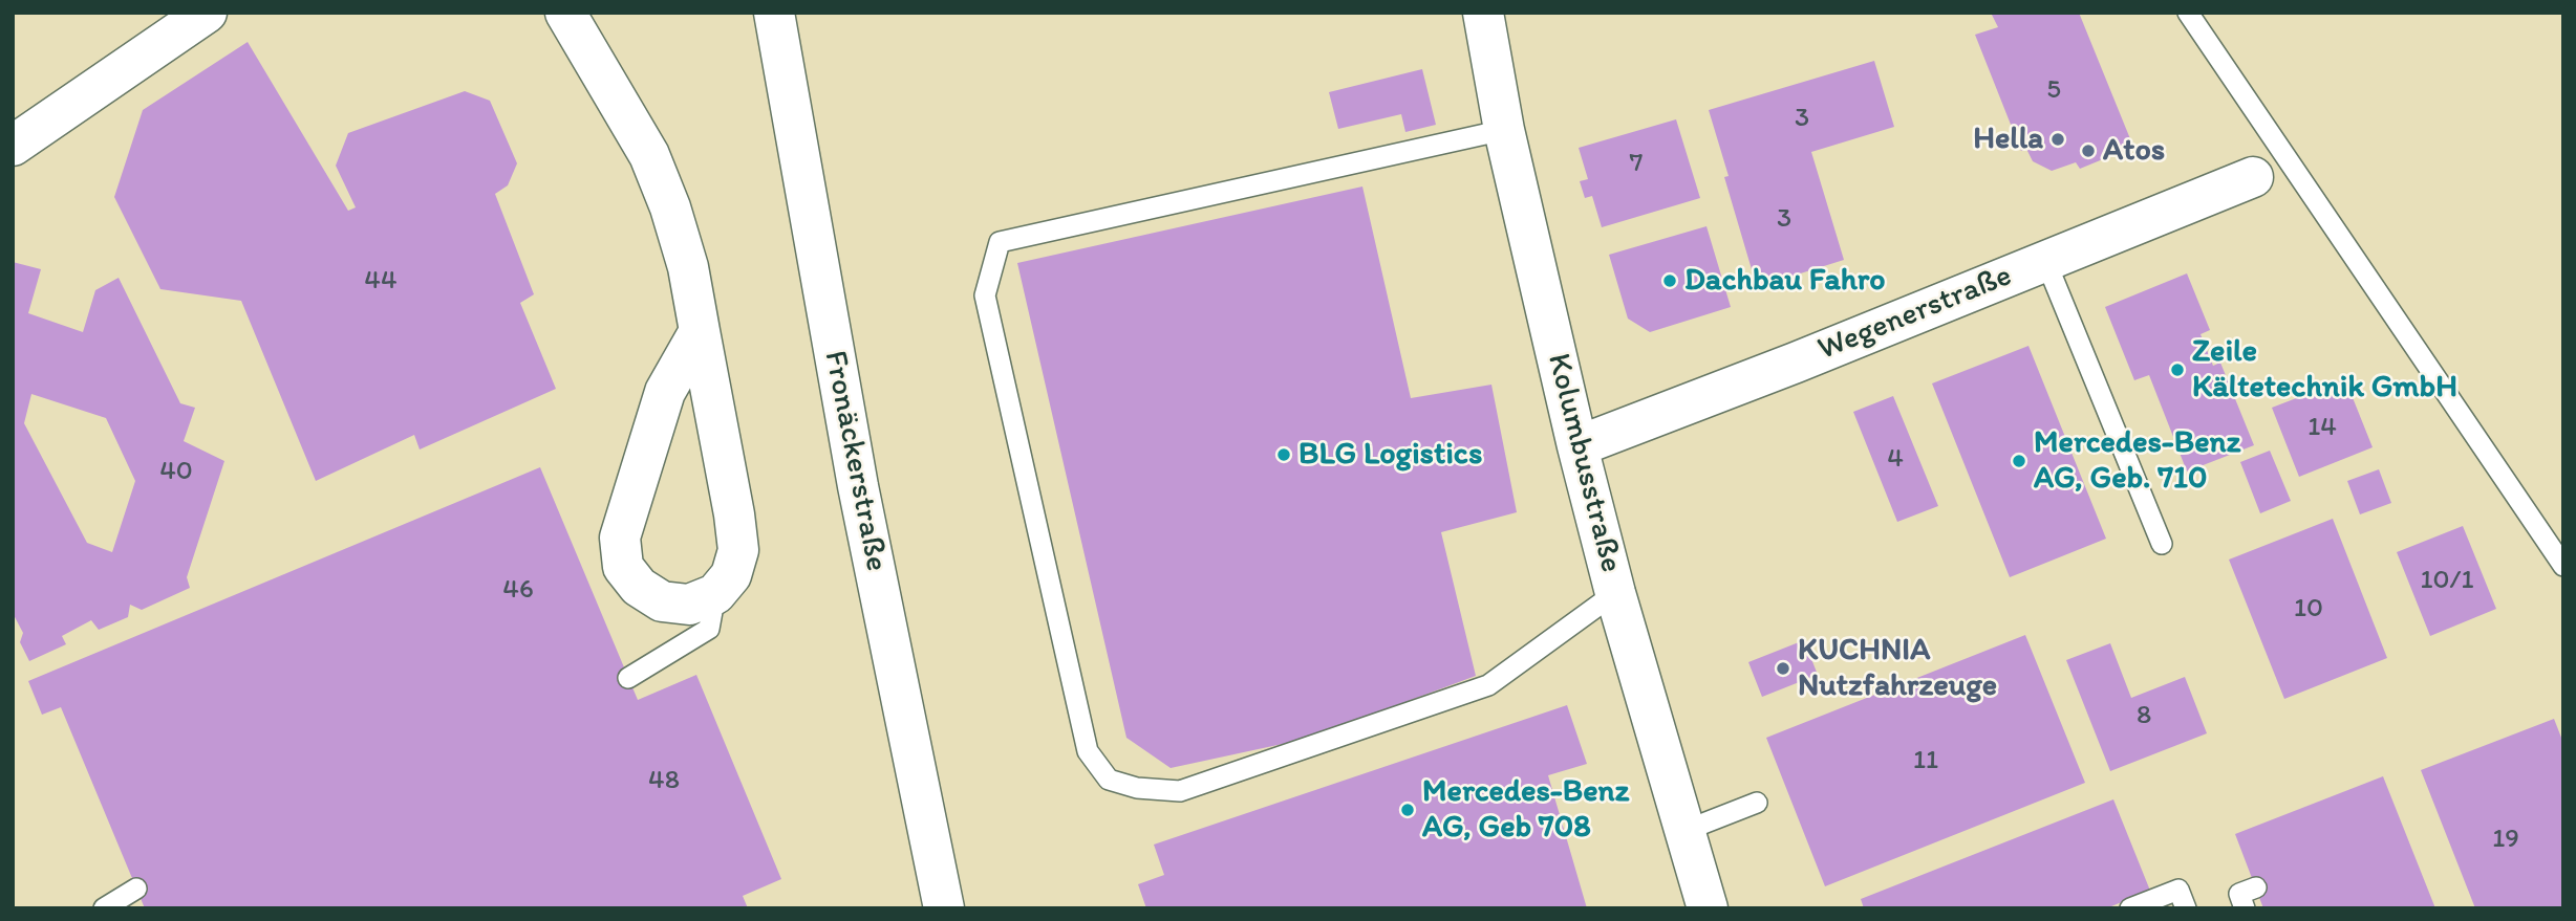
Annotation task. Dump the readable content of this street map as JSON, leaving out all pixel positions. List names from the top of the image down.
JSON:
{
  "streets": {
    "street": ["Wegenerstraße", "Fronäckerstraße", "Kolumbusstraße"]
  },
  "crossings": [
    ["Wegenerstraße", "Kolumbusstraße"]
  ],
  "places": [
    "Hella",
    "Atos",
    "Dachbau Fahro",
    "Zeile Kältetechnik GmbH",
    "BLG Logistics",
    "Mercedes-Benz AG, Geb. 710",
    "KUCHNIA Nutzfahrzeuge",
    "Mercedes-Benz AG, Geb 708"
  ],
  "house_numbers": [
    "5",
    "3",
    "7",
    "3",
    "44",
    "14",
    "4",
    "40",
    "10/1",
    "46",
    "10",
    "8",
    "11",
    "48",
    "19"
  ]
}
